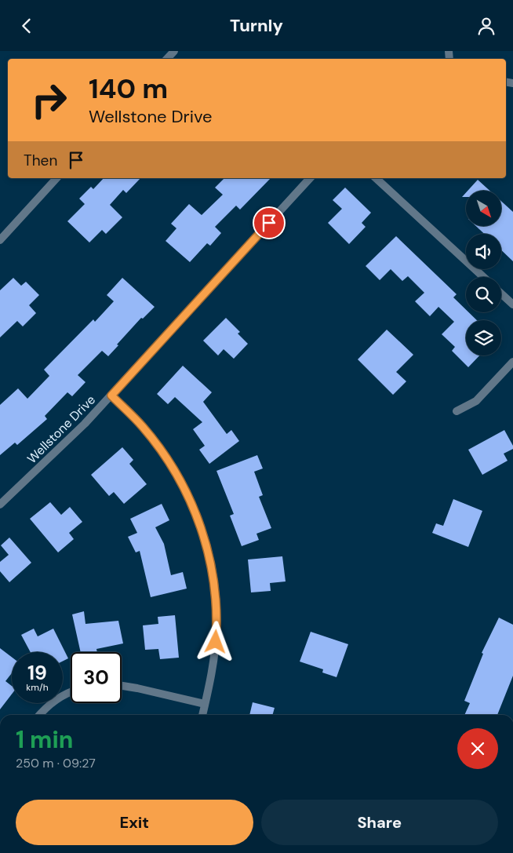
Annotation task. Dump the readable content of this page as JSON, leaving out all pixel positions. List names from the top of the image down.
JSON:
{
  "streets": {
    "street": ["Wellstone Drive"]
  },
  "north": "bottom right",
  "page": {
    "header": "Turnly",
    "turn": ["140 m", "Wellstone Drive"],
    "then": "Then",
    "speed": "19 km/h",
    "limit": "30",
    "heading": ["1 min", "250 m · 09:27"],
    "buttons": ["Exit", "Share"]
  }
}
